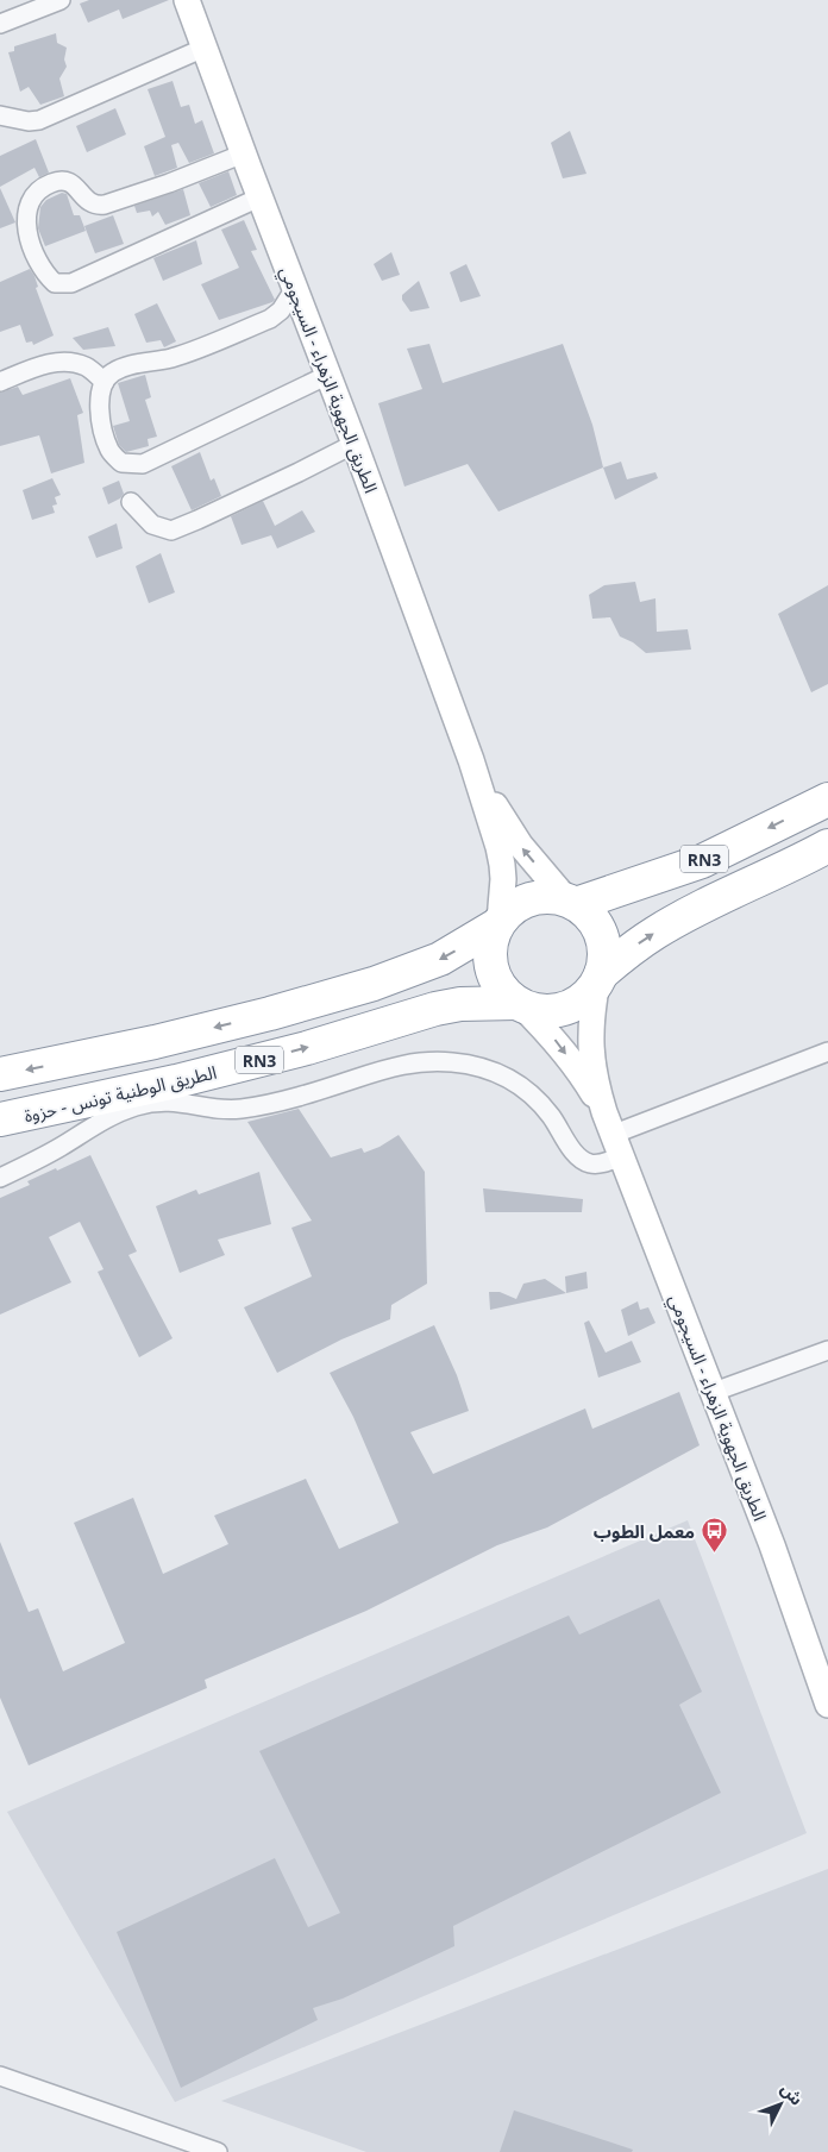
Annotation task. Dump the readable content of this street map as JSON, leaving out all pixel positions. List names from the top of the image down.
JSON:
{
  "streets": {
    "highway": ["RN3", "الطريق الوطنية تونس - حزوة"],
    "main road": ["الطريق الجهوية الزهراء - السيجومي"]
  },
  "crossings": [
    ["الطريق الجهوية الزهراء - السيجومي", "RN3"],
    ["الطريق الجهوية الزهراء - السيجومي", "الطريق الوطنية تونس - حزوة"],
    ["RN3", "الطريق الوطنية تونس - حزوة"]
  ],
  "places": {
    "bus stop": ["معمل الطوب"]
  },
  "north": "top right"
}
